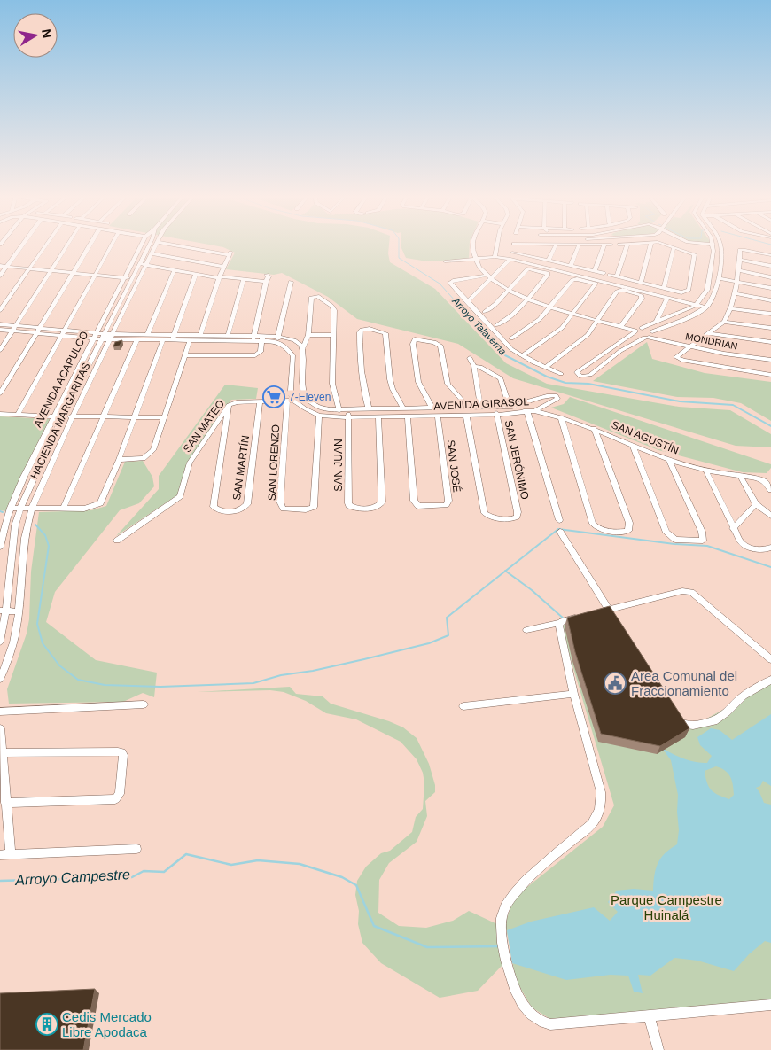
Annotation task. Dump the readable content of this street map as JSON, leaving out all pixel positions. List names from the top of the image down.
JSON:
{
  "streets": {
    "street": [
      "MONDRIAN",
      "AVENIDA ACAPULCO",
      "AVENIDA GIRASOL",
      "HACIENDA MARGARITAS",
      "SAN MATEO",
      "SAN AGUSTÍN",
      "SAN JERÓNIMO",
      "SAN LORENZO",
      "SAN JUAN",
      "SAN JOSÉ",
      "SAN MARTÍN"
    ]
  },
  "crossings": [
    ["AVENIDA ACAPULCO", "HACIENDA MARGARITAS"],
    ["AVENIDA GIRASOL", "SAN MATEO"],
    ["AVENIDA GIRASOL", "SAN AGUSTÍN"],
    ["AVENIDA GIRASOL", "SAN JERÓNIMO"],
    ["AVENIDA GIRASOL", "SAN LORENZO"],
    ["AVENIDA GIRASOL", "SAN JUAN"],
    ["AVENIDA GIRASOL", "SAN JOSÉ"],
    ["SAN MATEO", "SAN LORENZO"],
    ["SAN MATEO", "SAN MARTÍN"]
  ],
  "water": ["Arroyo Talaverna", "Arroyo Campestre"],
  "parks": ["Parque Campestre Huinalá"],
  "places": {
    "supermarket": ["7-Eleven"],
    "public building": ["Area Comunal del Fraccionamiento"],
    "building": ["Cedis Mercado Libre Apodaca"]
  },
  "north": "right"
}
